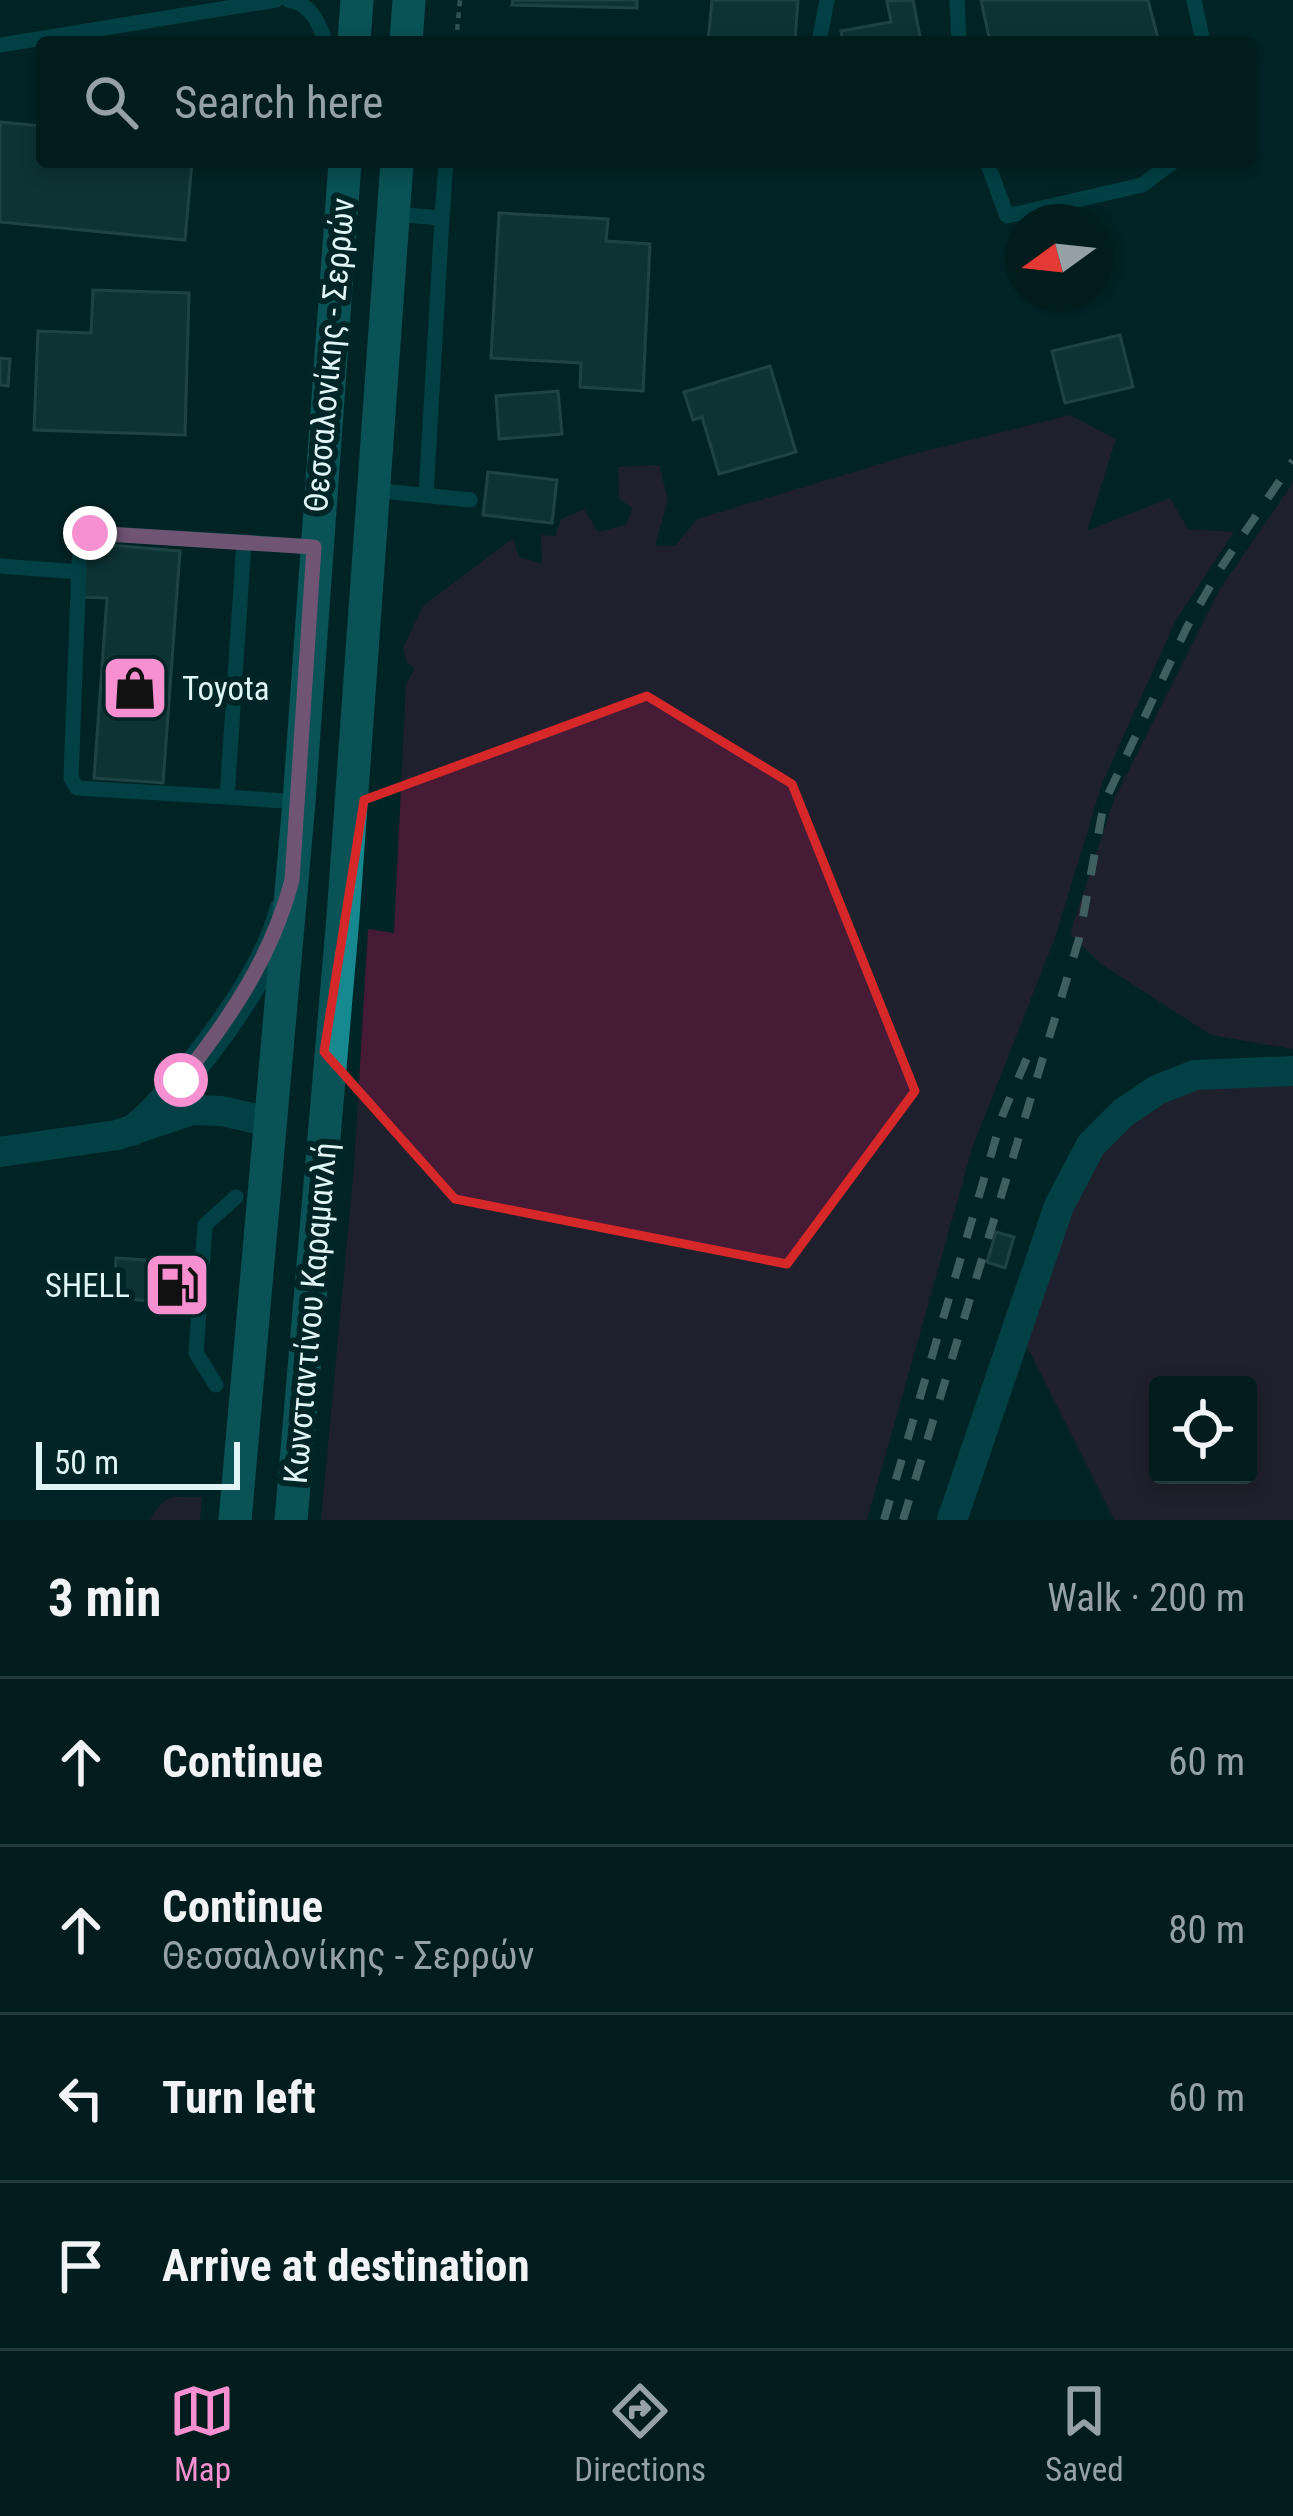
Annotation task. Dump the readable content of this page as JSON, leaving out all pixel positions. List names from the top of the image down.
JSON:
{
  "streets": {
    "main road": ["Θεσσαλονίκης - Σερρών", "Κωνσταντίνου Καραμανλή"]
  },
  "crossings": [
    ["Θεσσαλονίκης - Σερρών", "Κωνσταντίνου Καραμανλή"]
  ],
  "places": {
    "shop": ["Toyota"],
    "fuel station": ["SHELL"]
  },
  "scale_bar": "50 m",
  "north": "left",
  "page": {
    "search": "Search here",
    "scale": "50 m",
    "heading": ["3 min", "Walk · 200 m"],
    "list": [
      ["Continue", "60 m"],
      ["Continue", "Θεσσαλονίκης - Σερρών", "80 m"],
      ["Turn left", "60 m"],
      "Arrive at destination"
    ],
    "nav": ["Map", "Directions", "Saved"]
  }
}
